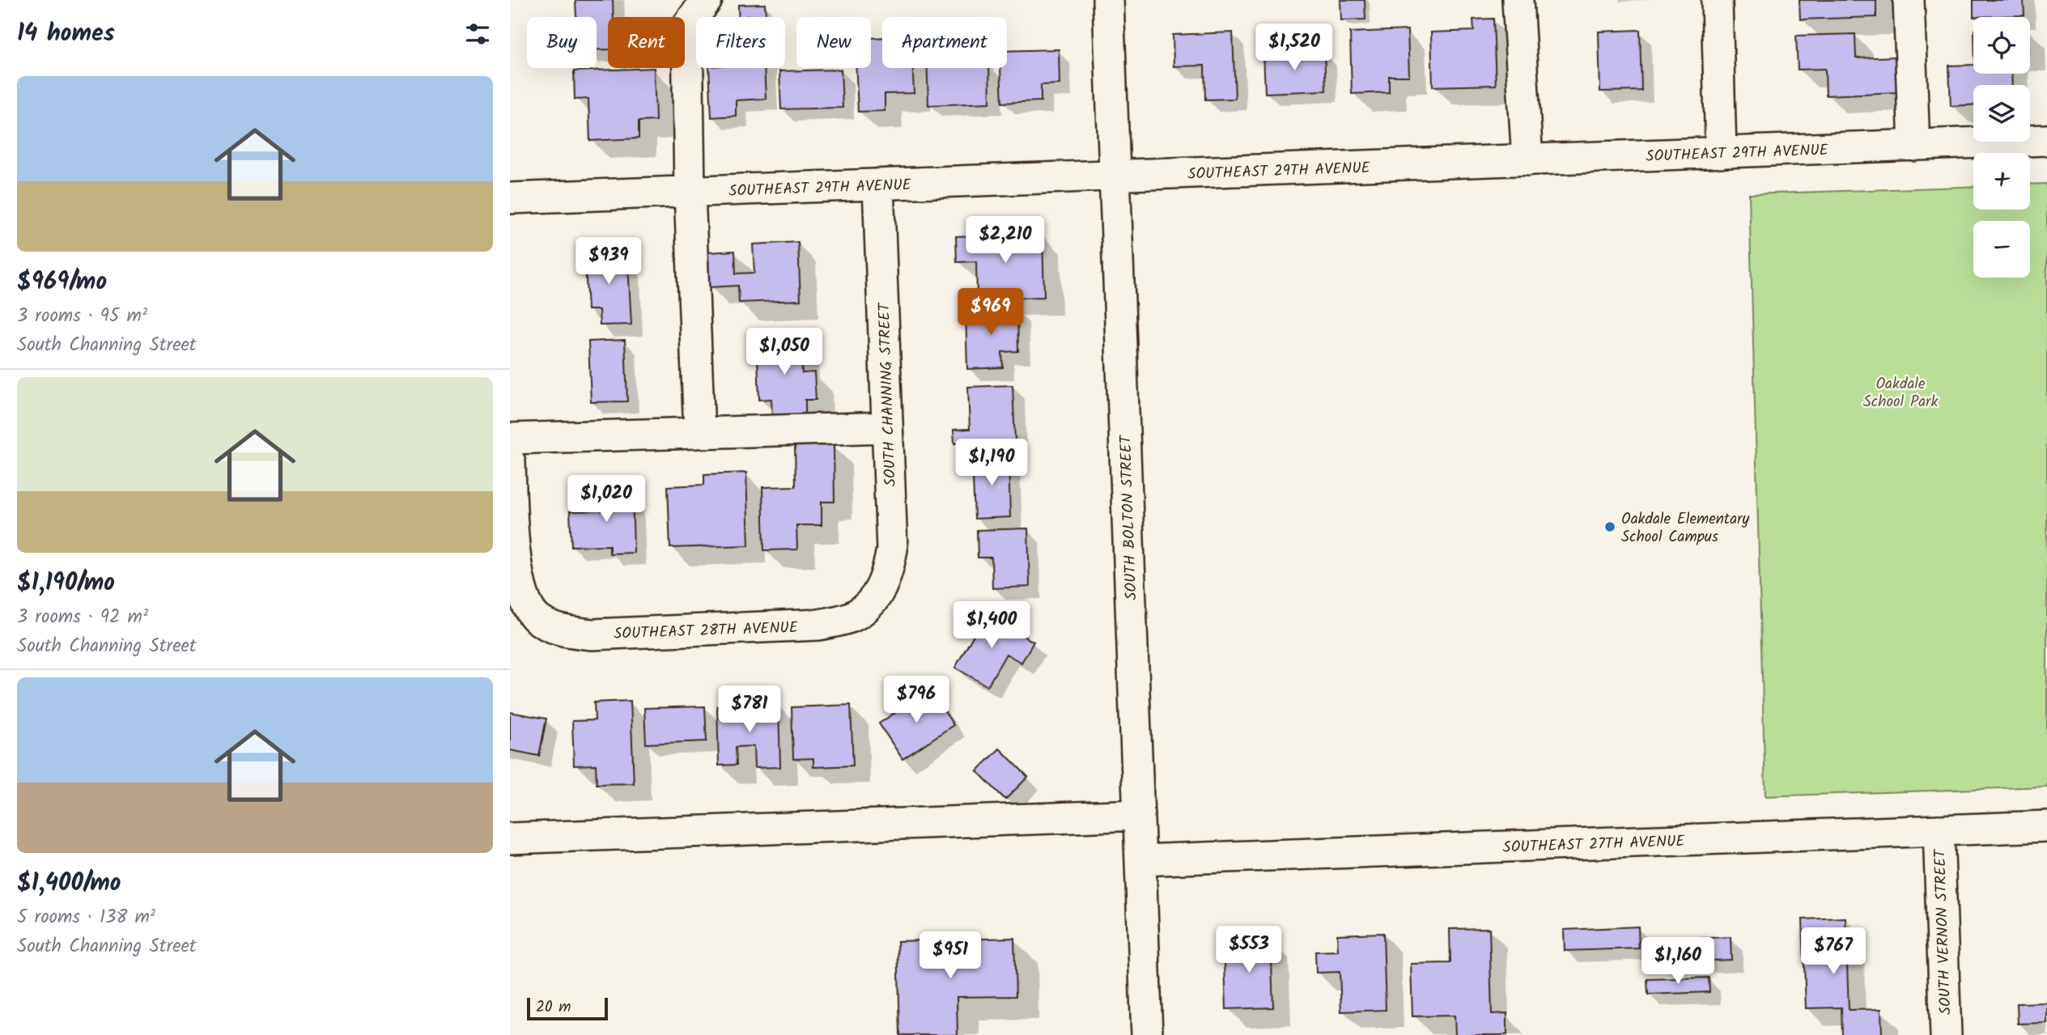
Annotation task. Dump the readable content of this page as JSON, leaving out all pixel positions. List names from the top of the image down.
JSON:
{
  "streets": {
    "street": [
      "SOUTHEAST 29TH AVENUE",
      "SOUTH CHANNING STREET",
      "SOUTH BOLTON STREET",
      "SOUTHEAST 28TH AVENUE",
      "SOUTHEAST 27TH AVENUE",
      "SOUTH VERNON STREET"
    ]
  },
  "crossings": [
    ["SOUTHEAST 29TH AVENUE", "SOUTH CHANNING STREET"],
    ["SOUTHEAST 29TH AVENUE", "SOUTH BOLTON STREET"],
    ["SOUTH CHANNING STREET", "SOUTHEAST 28TH AVENUE"],
    ["SOUTH BOLTON STREET", "SOUTHEAST 27TH AVENUE"],
    ["SOUTHEAST 27TH AVENUE", "SOUTH VERNON STREET"]
  ],
  "parks": ["Oakdale School Park"],
  "places": ["Oakdale Elementary School Campus"],
  "scale_bar": "20 m",
  "page": {
    "heading": "14 homes",
    "map_buttons": ["+", "−"],
    "chip": [
      "Buy",
      "Rent",
      "Filters",
      "New",
      "Apartment"
    ],
    "price": [
      "$1,520",
      "$2,210",
      "$939",
      "$969",
      "$1,050",
      "$1,190",
      "$1,020",
      "$1,400",
      "$796",
      "$781",
      "$553",
      "$767",
      "$951",
      "$1,160"
    ],
    "list": [
      {
        "name": "$969/mo",
        "note": "3 rooms · 95 m² · South Channing Street"
      },
      {
        "name": "$1,190/mo",
        "note": "3 rooms · 92 m² · South Channing Street"
      },
      {
        "name": "$1,400/mo",
        "note": "5 rooms · 138 m² · South Channing Street"
      }
    ],
    "scale": "20 m"
  }
}
